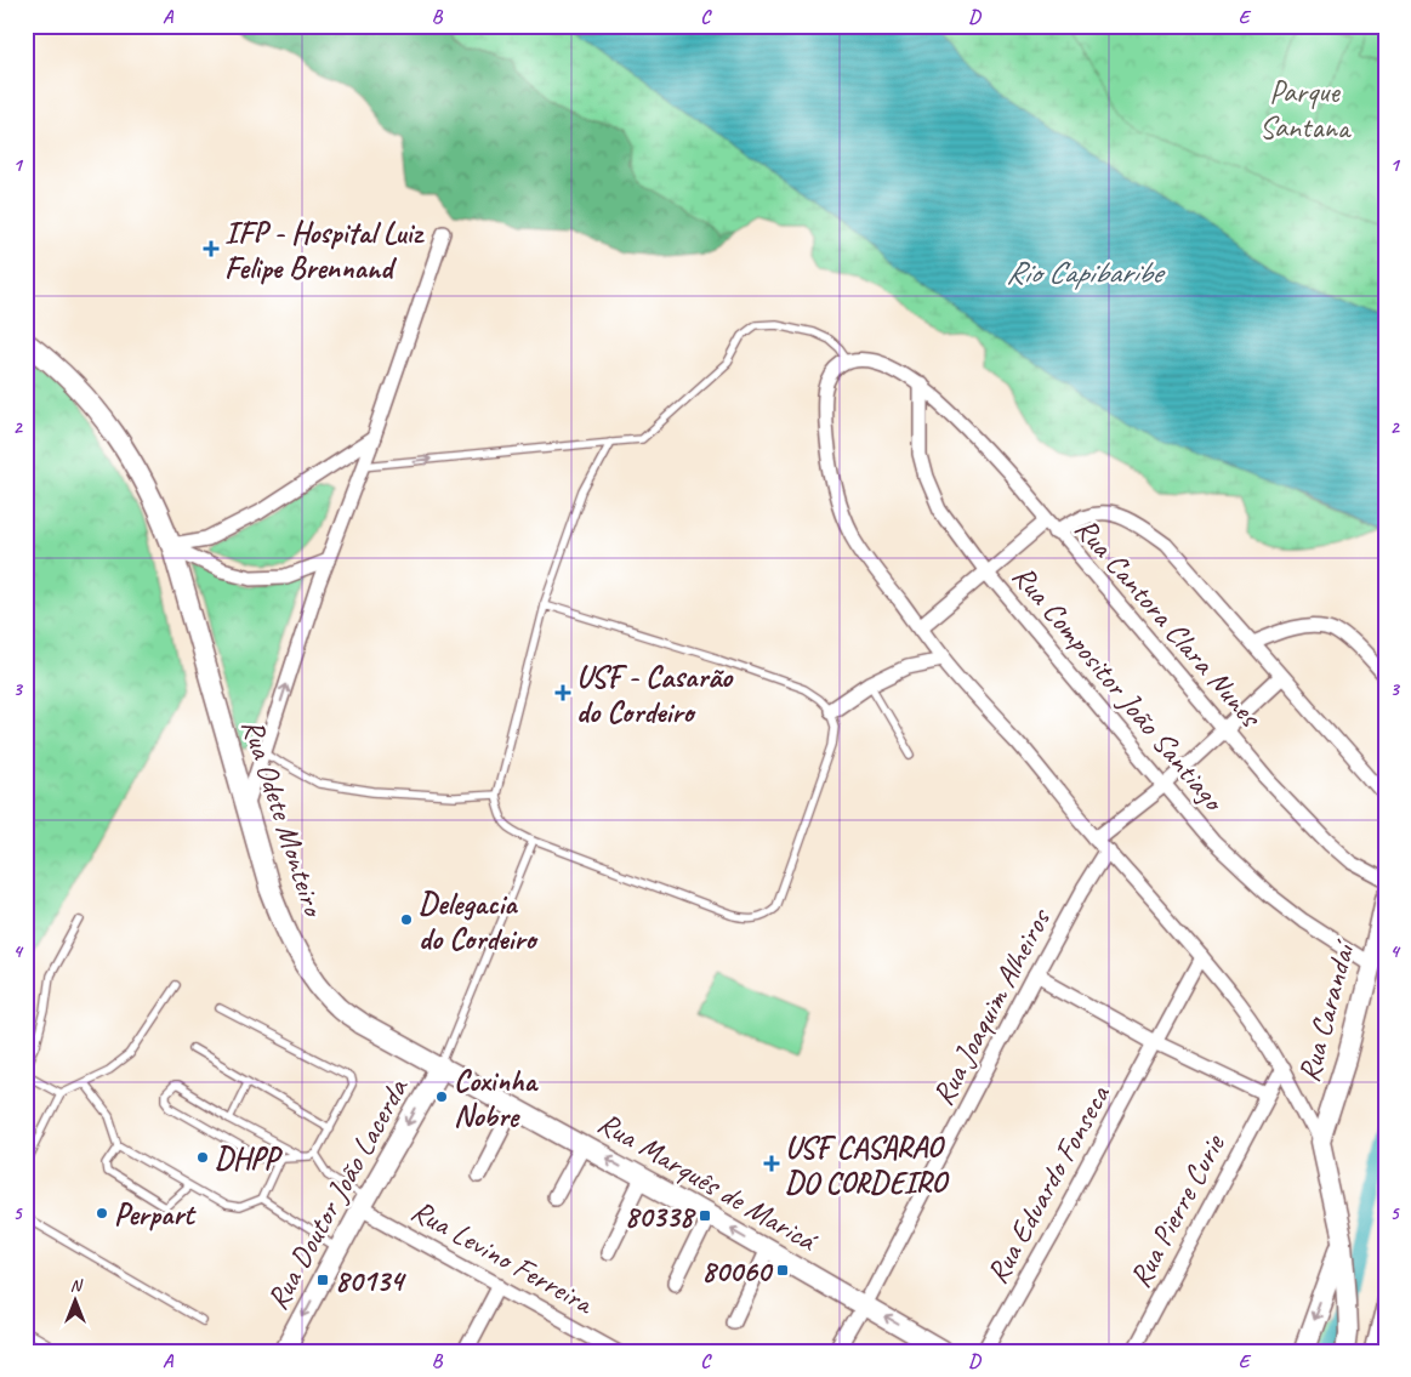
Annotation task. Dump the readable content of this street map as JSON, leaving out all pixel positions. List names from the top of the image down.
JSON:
{
  "streets": {
    "main road": [
      "Rua Odete Monteiro",
      "Rua Carandaí",
      "Rua Marquês de Maricá",
      "Rua Doutor João Lacerda"
    ],
    "street": [
      "Rua Cantora Clara Nunes",
      "Rua Compositor João Santiago",
      "Rua Joaquim Alheiros",
      "Rua Eduardo Fonseca",
      "Rua Pierre Curie",
      "Rua Levino Ferreira"
    ]
  },
  "crossings": [
    ["Rua Cantora Clara Nunes", "Rua Compositor João Santiago"],
    ["Rua Compositor João Santiago", "Rua Carandaí"],
    ["Rua Odete Monteiro", "Rua Marquês de Maricá"],
    ["Rua Odete Monteiro", "Rua Doutor João Lacerda"],
    ["Rua Joaquim Alheiros", "Rua Marquês de Maricá"],
    ["Rua Marquês de Maricá", "Rua Doutor João Lacerda"],
    ["Rua Doutor João Lacerda", "Rua Levino Ferreira"]
  ],
  "one_way": ["Rua Marquês de Maricá", "Rua Doutor João Lacerda"],
  "water": ["Rio Capibaribe"],
  "parks": ["Parque Santana"],
  "places": {
    "health": ["IFP - Hospital Luiz Felipe Brennand", "USF - Casarão do Cordeiro", "USF CASARAO DO CORDEIRO"],
    "other": [
      "Delegacia do Cordeiro",
      "Coxinha Nobre",
      "DHPP",
      "Perpart"
    ],
    "transit": ["80338", "80060", "80134"]
  },
  "north": "top",
  "grid": {
    "columns": [
      "A",
      "B",
      "C",
      "D",
      "E"
    ],
    "rows": [
      "1",
      "2",
      "3",
      "4",
      "5"
    ]
  }
}
